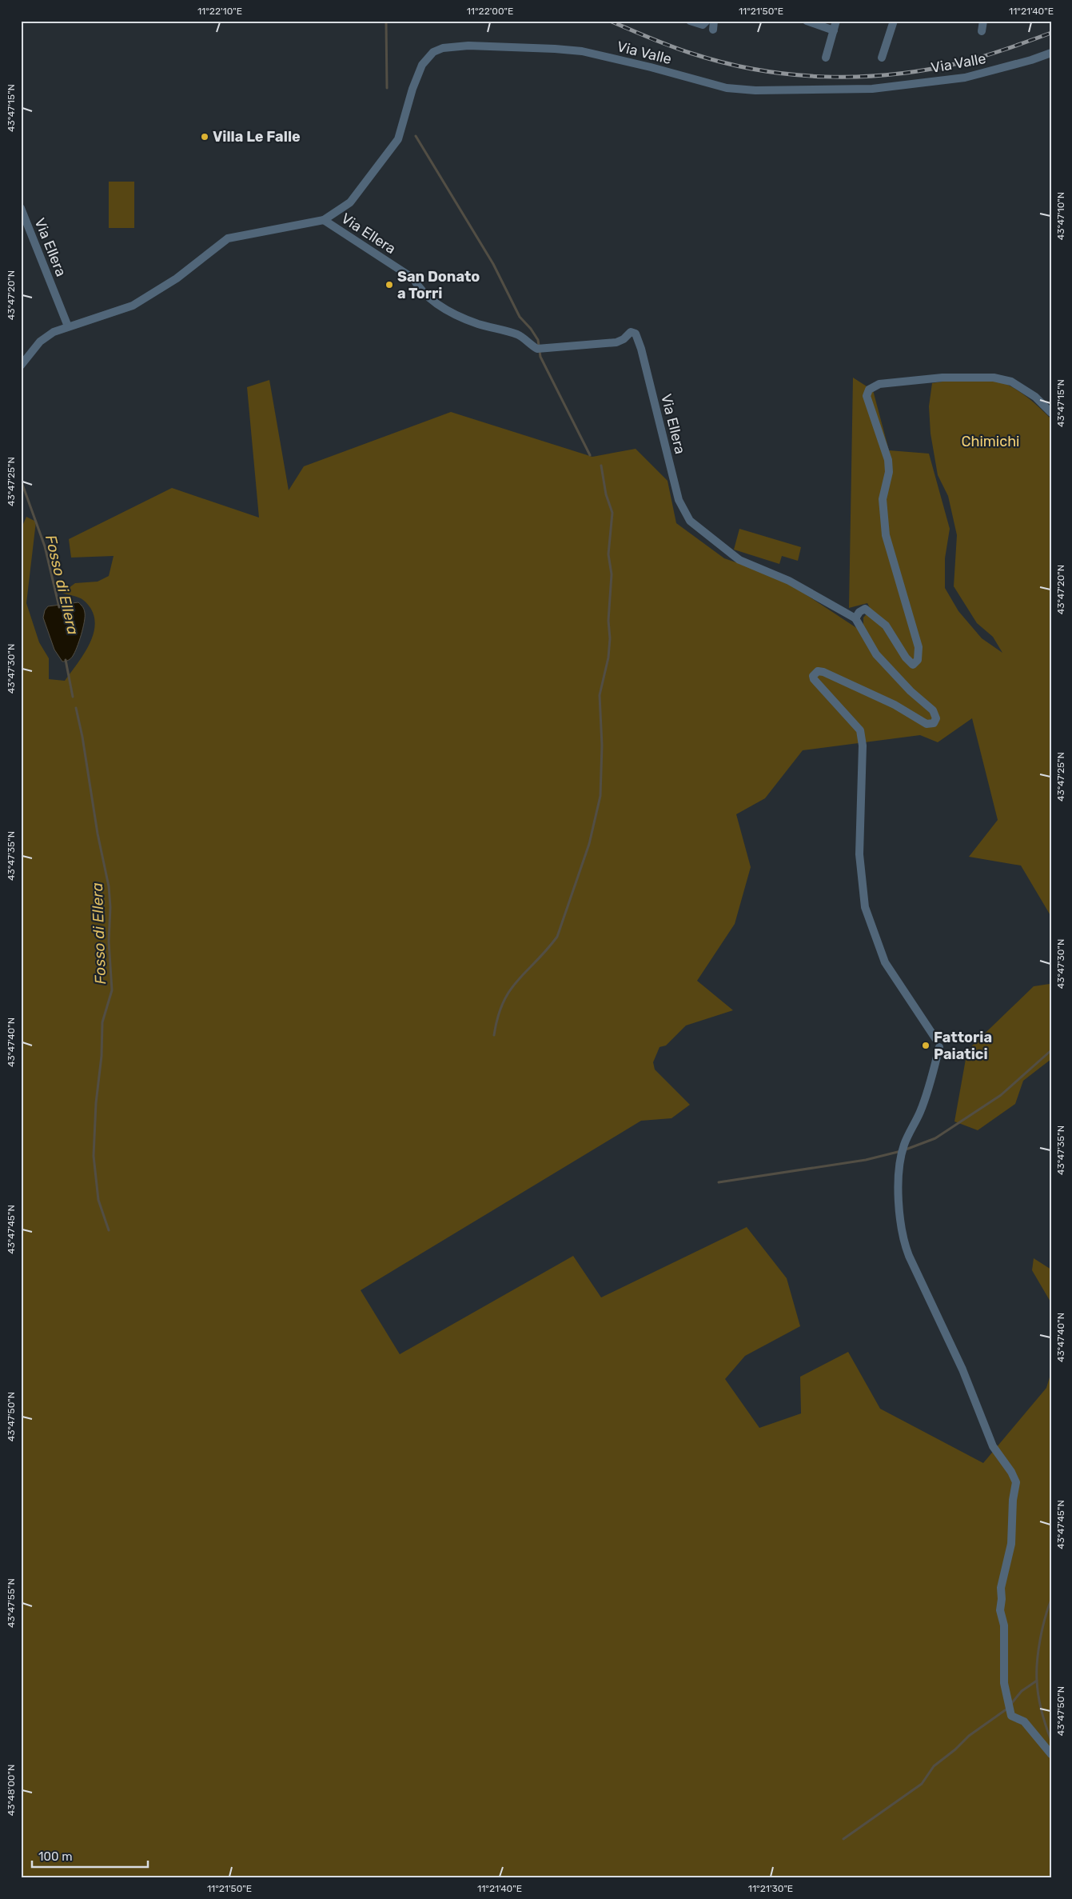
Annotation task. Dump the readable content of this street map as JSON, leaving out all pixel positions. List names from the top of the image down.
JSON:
{
  "streets": {
    "street": ["Via Valle", "Via Ellera"]
  },
  "crossings": [
    ["Via Valle", "Via Ellera"]
  ],
  "water": ["Fosso di Ellera"],
  "parks": ["Chimichi"],
  "places": ["Villa Le Falle", "San Donato a Torri", "Fattoria Paiatici"],
  "scale_bar": "100 m",
  "coordinates": [
    "11°22'10\"E",
    "11°22'00\"E",
    "11°21'50\"E",
    "11°21'40\"E",
    "43°47'15\"N",
    "43°47'10\"N",
    "43°47'20\"N",
    "43°47'25\"N",
    "43°47'30\"N",
    "43°47'35\"N",
    "43°47'40\"N",
    "43°47'45\"N",
    "43°47'50\"N",
    "43°47'55\"N",
    "43°48'00\"N",
    "11°21'30\"E"
  ]
}
